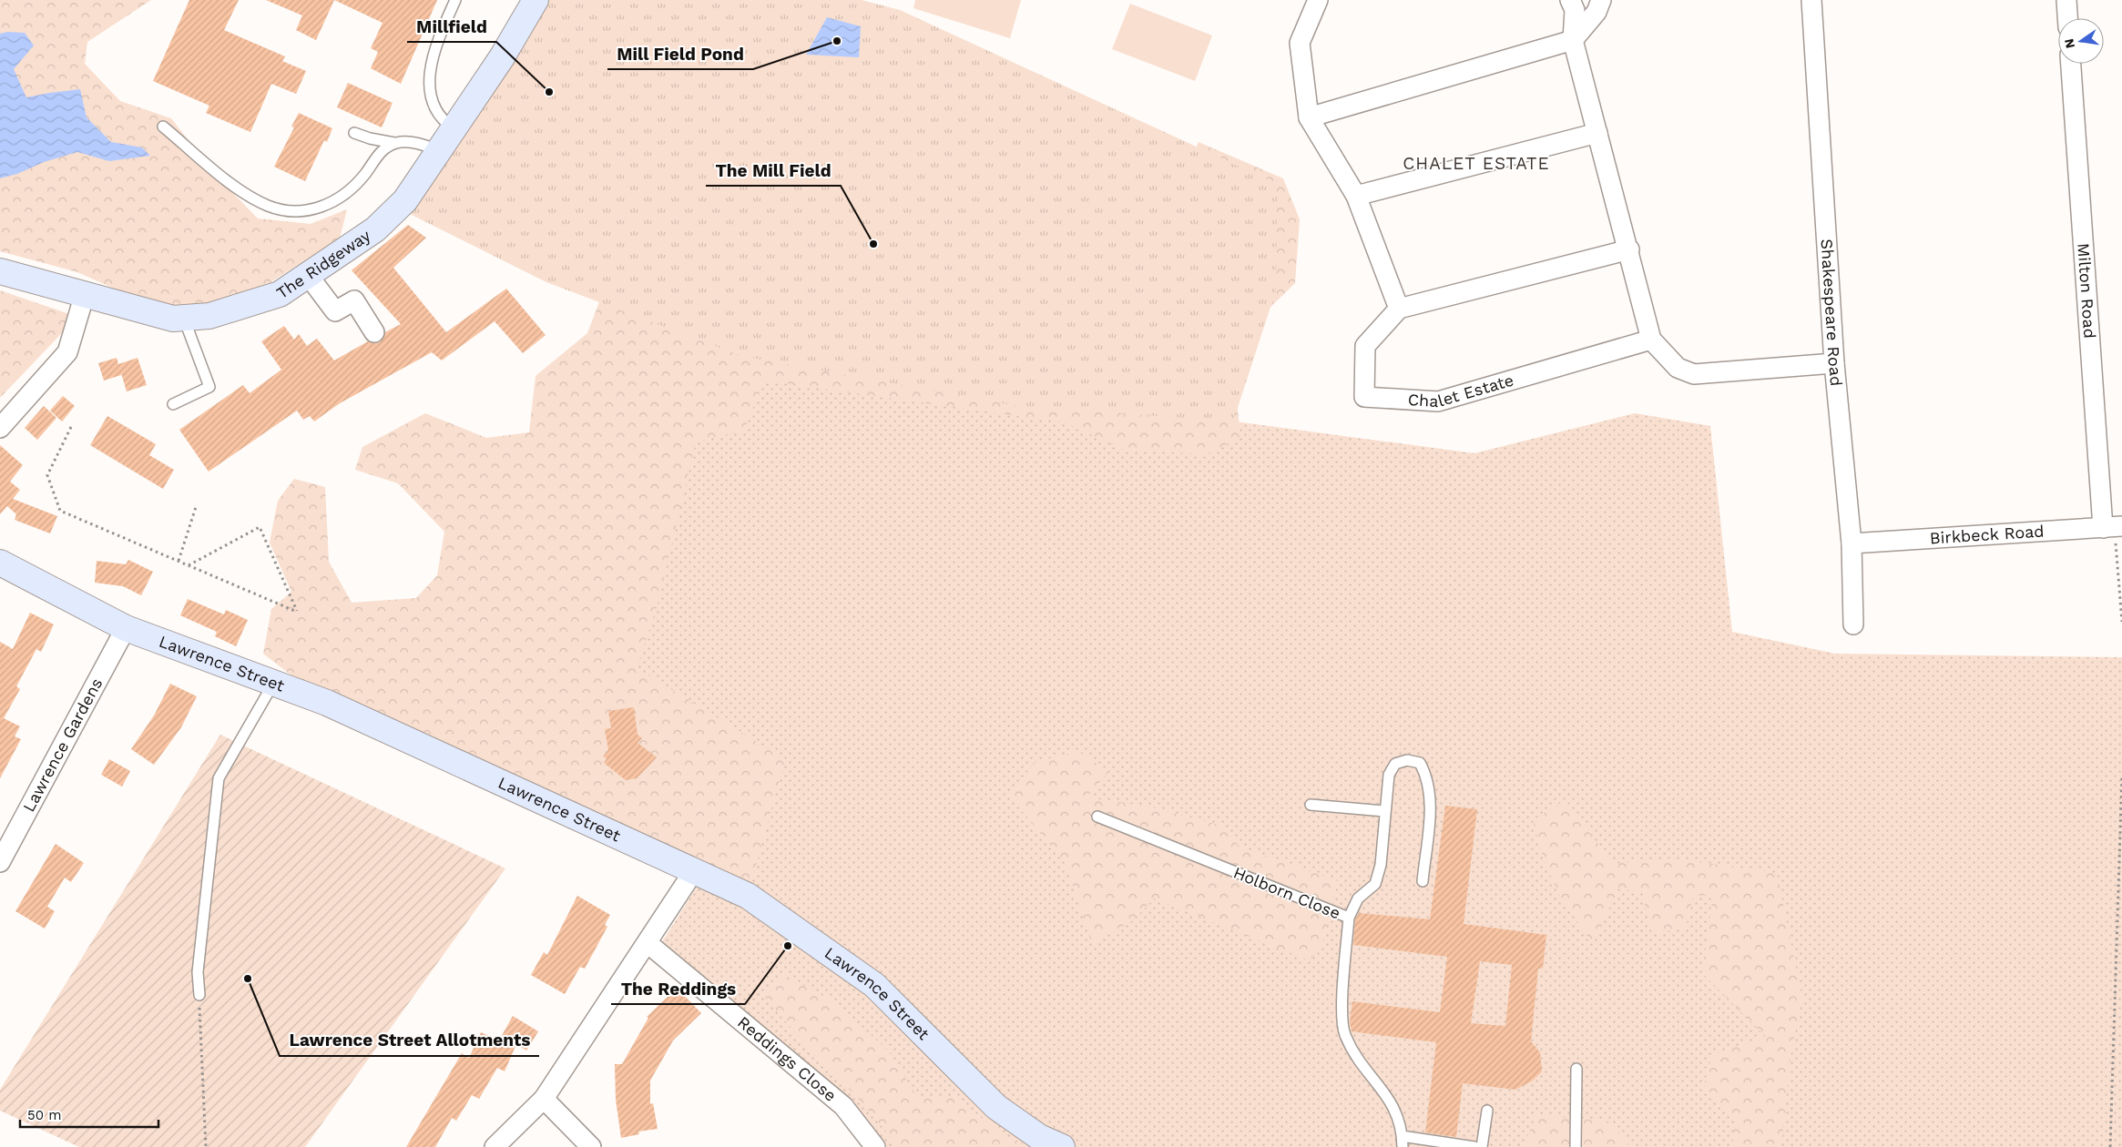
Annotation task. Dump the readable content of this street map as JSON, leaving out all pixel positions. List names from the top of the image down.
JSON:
{
  "streets": {
    "street": [
      "The Ridgeway",
      "Milton Road",
      "Shakespeare Road",
      "Chalet Estate",
      "Birkbeck Road",
      "Lawrence Street",
      "Lawrence Gardens",
      "Reddings Close"
    ],
    "lane": ["Holborn Close"]
  },
  "crossings": [
    ["Milton Road", "Birkbeck Road"],
    ["Shakespeare Road", "Birkbeck Road"],
    ["Lawrence Street", "Lawrence Gardens"]
  ],
  "districts": ["CHALET ESTATE"],
  "places": [
    "Mill Field Pond",
    "Millfield",
    "The Mill Field",
    "The Reddings",
    "Lawrence Street Allotments"
  ],
  "scale_bar": "50 m",
  "north": "left"
}
